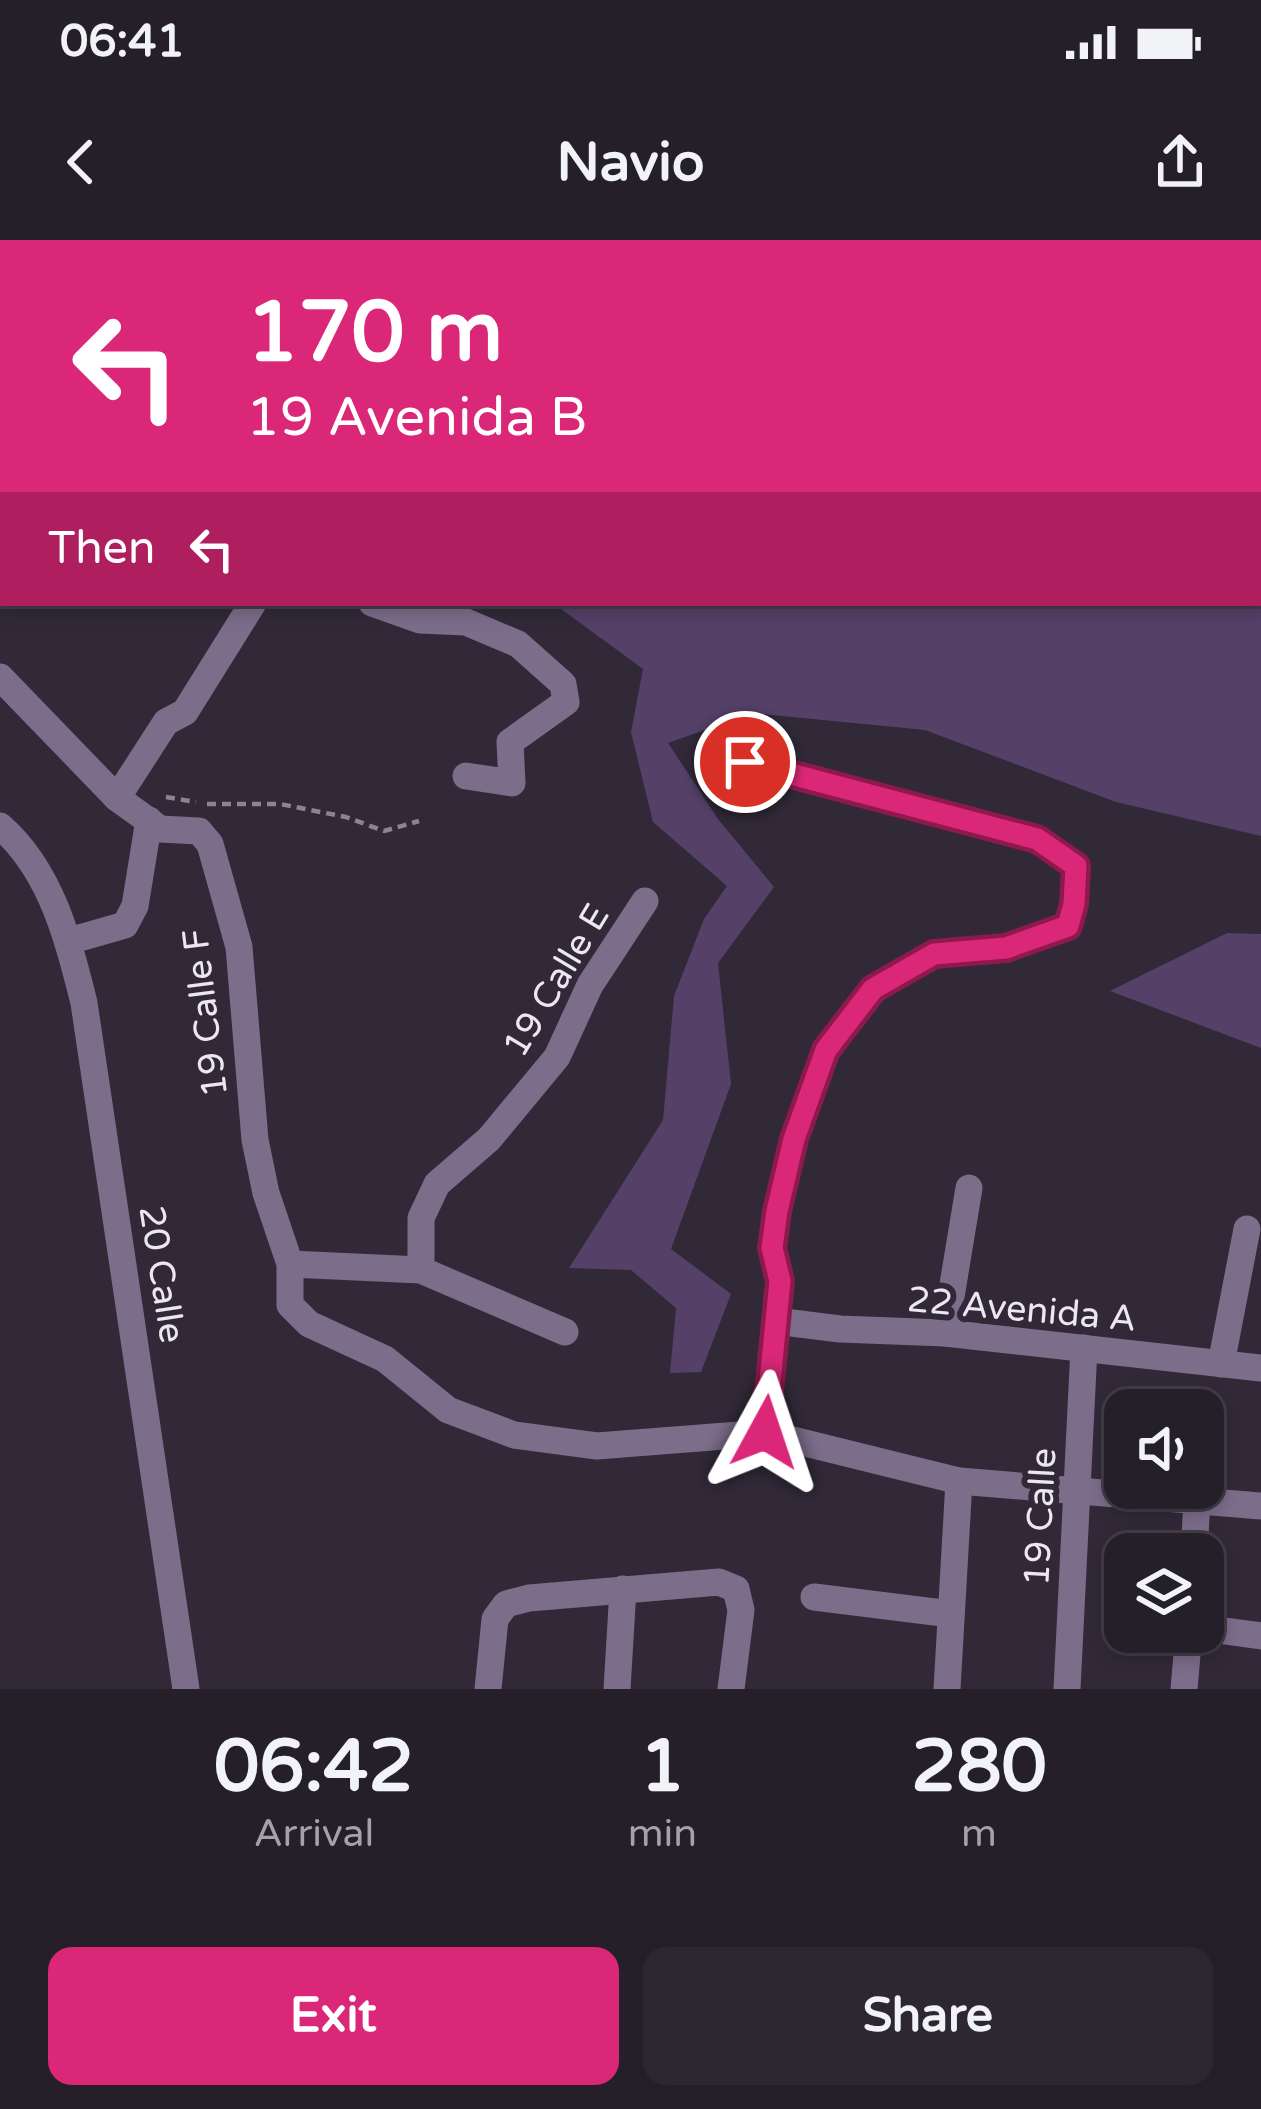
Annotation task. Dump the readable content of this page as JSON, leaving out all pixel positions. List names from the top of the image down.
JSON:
{
  "streets": {
    "street": [
      "19 Calle E",
      "19 Calle F",
      "20 Calle",
      "22 Avenida A",
      "19 Calle"
    ]
  },
  "crossings": [
    ["22 Avenida A", "19 Calle"]
  ],
  "page": {
    "status": "06:41",
    "header": "Navio",
    "turn": ["170 m", "19 Avenida B"],
    "then": "Then",
    "eta": [
      "06:42",
      "Arrival",
      "1",
      "min",
      "280",
      "m"
    ],
    "buttons": ["Exit", "Share"]
  }
}
